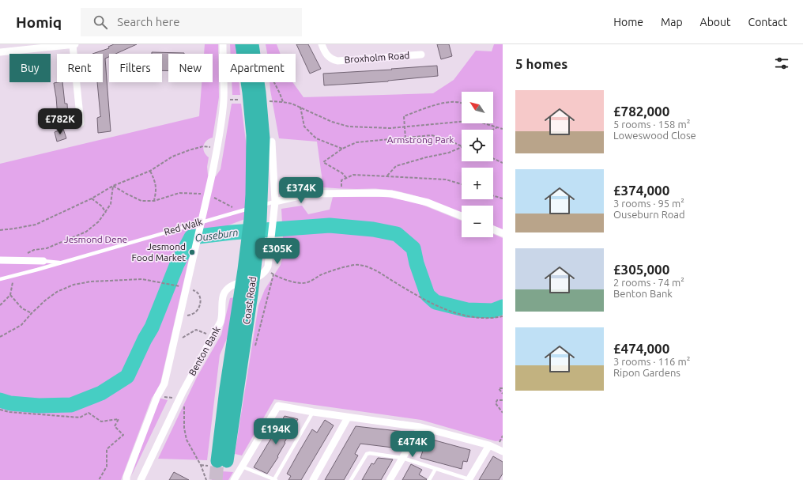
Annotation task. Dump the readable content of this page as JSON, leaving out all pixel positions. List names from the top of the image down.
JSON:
{
  "streets": {
    "highway": ["Coast Road"],
    "street": ["Broxholm Road", "Benton Bank"],
    "lane": ["Red Walk"]
  },
  "water": ["Ouseburn"],
  "parks": ["Armstrong Park", "Jesmond Dene"],
  "places": ["Jesmond Food Market"],
  "north": "top left",
  "page": {
    "header": "Homiq",
    "search": "Search here",
    "nav": [
      "Home",
      "Map",
      "About",
      "Contact"
    ],
    "heading": "5 homes",
    "chip": [
      "Buy",
      "Rent",
      "Filters",
      "New",
      "Apartment"
    ],
    "list": [
      {
        "name": "£782,000",
        "note": "5 rooms · 158 m² · Loweswood Close"
      },
      {
        "name": "£374,000",
        "note": "3 rooms · 95 m² · Ouseburn Road"
      },
      {
        "name": "£305,000",
        "note": "2 rooms · 74 m² · Benton Bank"
      },
      {
        "name": "£474,000",
        "note": "3 rooms · 116 m² · Ripon Gardens"
      }
    ],
    "map_buttons": ["+", "−"],
    "price": [
      "£782K",
      "£374K",
      "£305K",
      "£194K",
      "£474K"
    ]
  }
}
